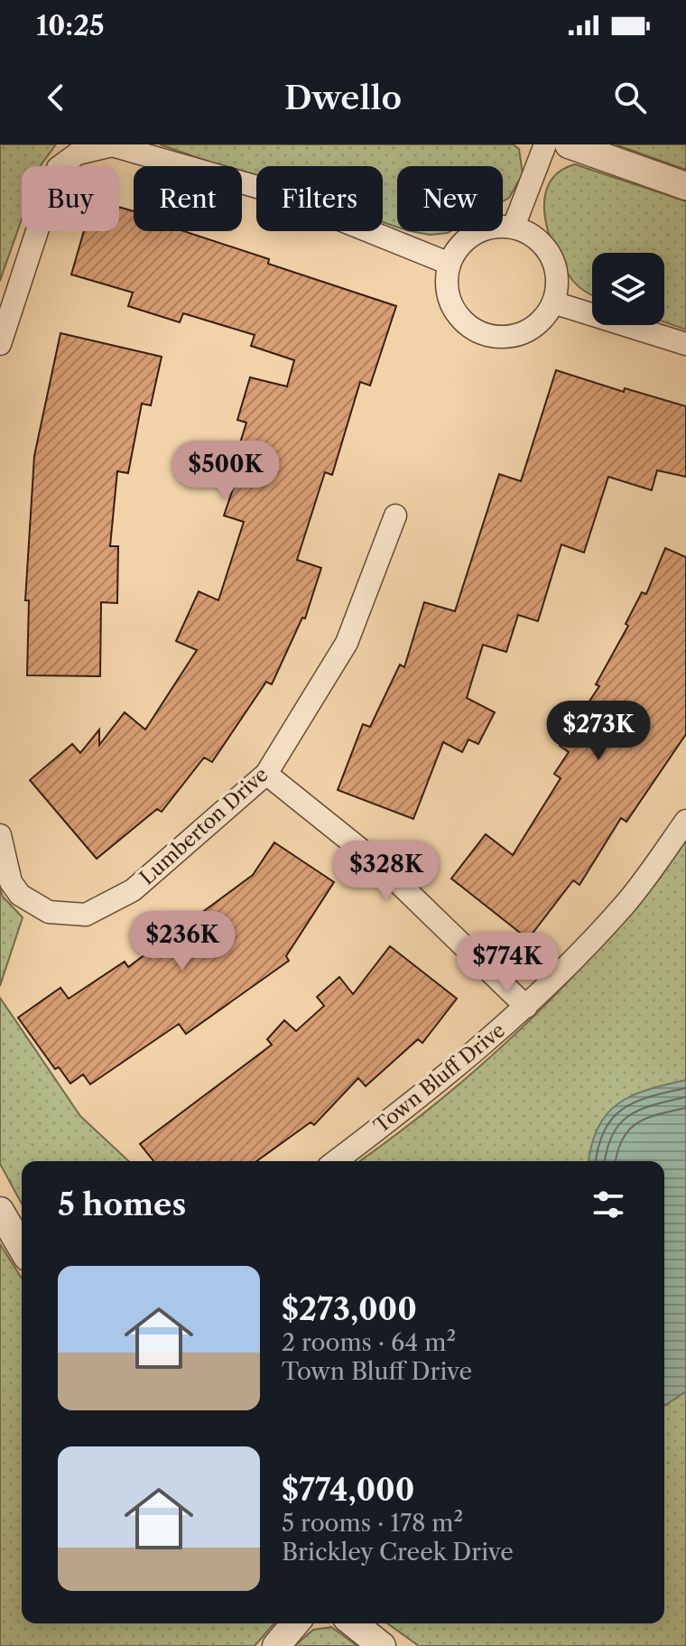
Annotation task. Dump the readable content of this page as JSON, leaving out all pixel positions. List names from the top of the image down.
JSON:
{
  "streets": {
    "street": ["Lumberton Drive", "Town Bluff Drive"]
  },
  "page": {
    "status": "10:25",
    "header": "Dwello",
    "chip": [
      "Buy",
      "Rent",
      "Filters",
      "New"
    ],
    "price": [
      "$500K",
      "$273K",
      "$328K",
      "$236K",
      "$774K"
    ],
    "heading": "5 homes",
    "list": [
      {
        "name": "$273,000",
        "note": "2 rooms · 64 m² · Town Bluff Drive"
      },
      {
        "name": "$774,000",
        "note": "5 rooms · 178 m² · Brickley Creek Drive"
      }
    ]
  }
}
